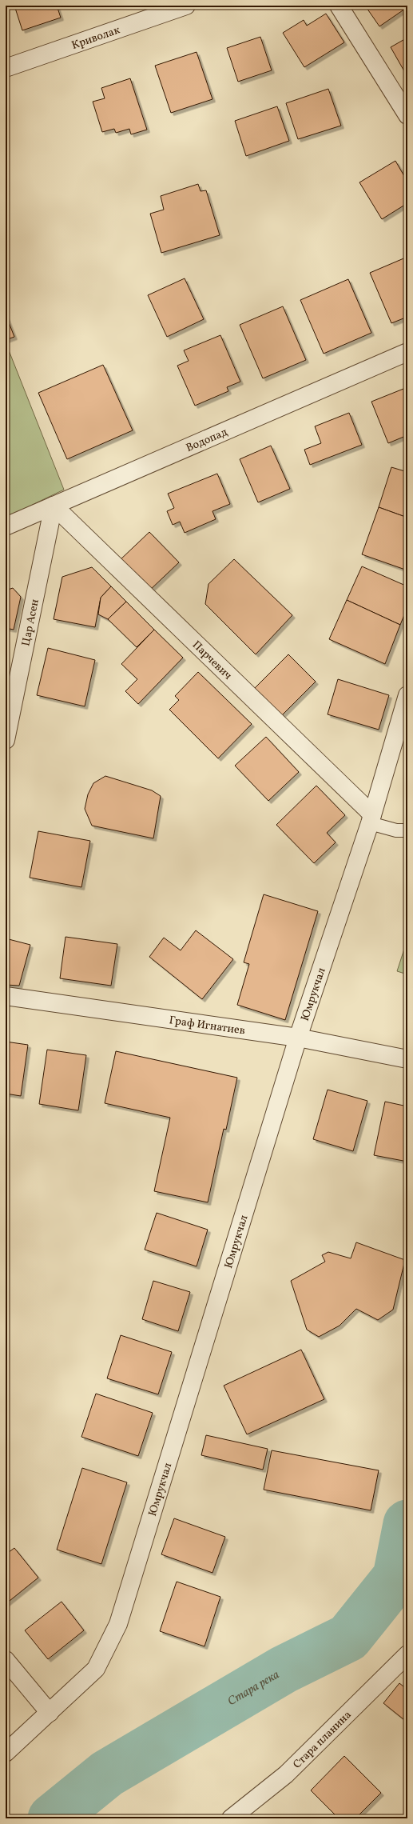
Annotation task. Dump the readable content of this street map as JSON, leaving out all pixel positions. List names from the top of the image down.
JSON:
{
  "streets": {
    "street": [
      "Криволак",
      "Водопад",
      "Цар Асен",
      "Парчевич",
      "Юмрукчал",
      "Граф Игнатиев",
      "Стара планина"
    ]
  },
  "crossings": [
    ["Водопад", "Цар Асен"],
    ["Водопад", "Парчевич"],
    ["Цар Асен", "Парчевич"],
    ["Парчевич", "Юмрукчал"],
    ["Юмрукчал", "Граф Игнатиев"]
  ],
  "water": ["Стара река"]
}
